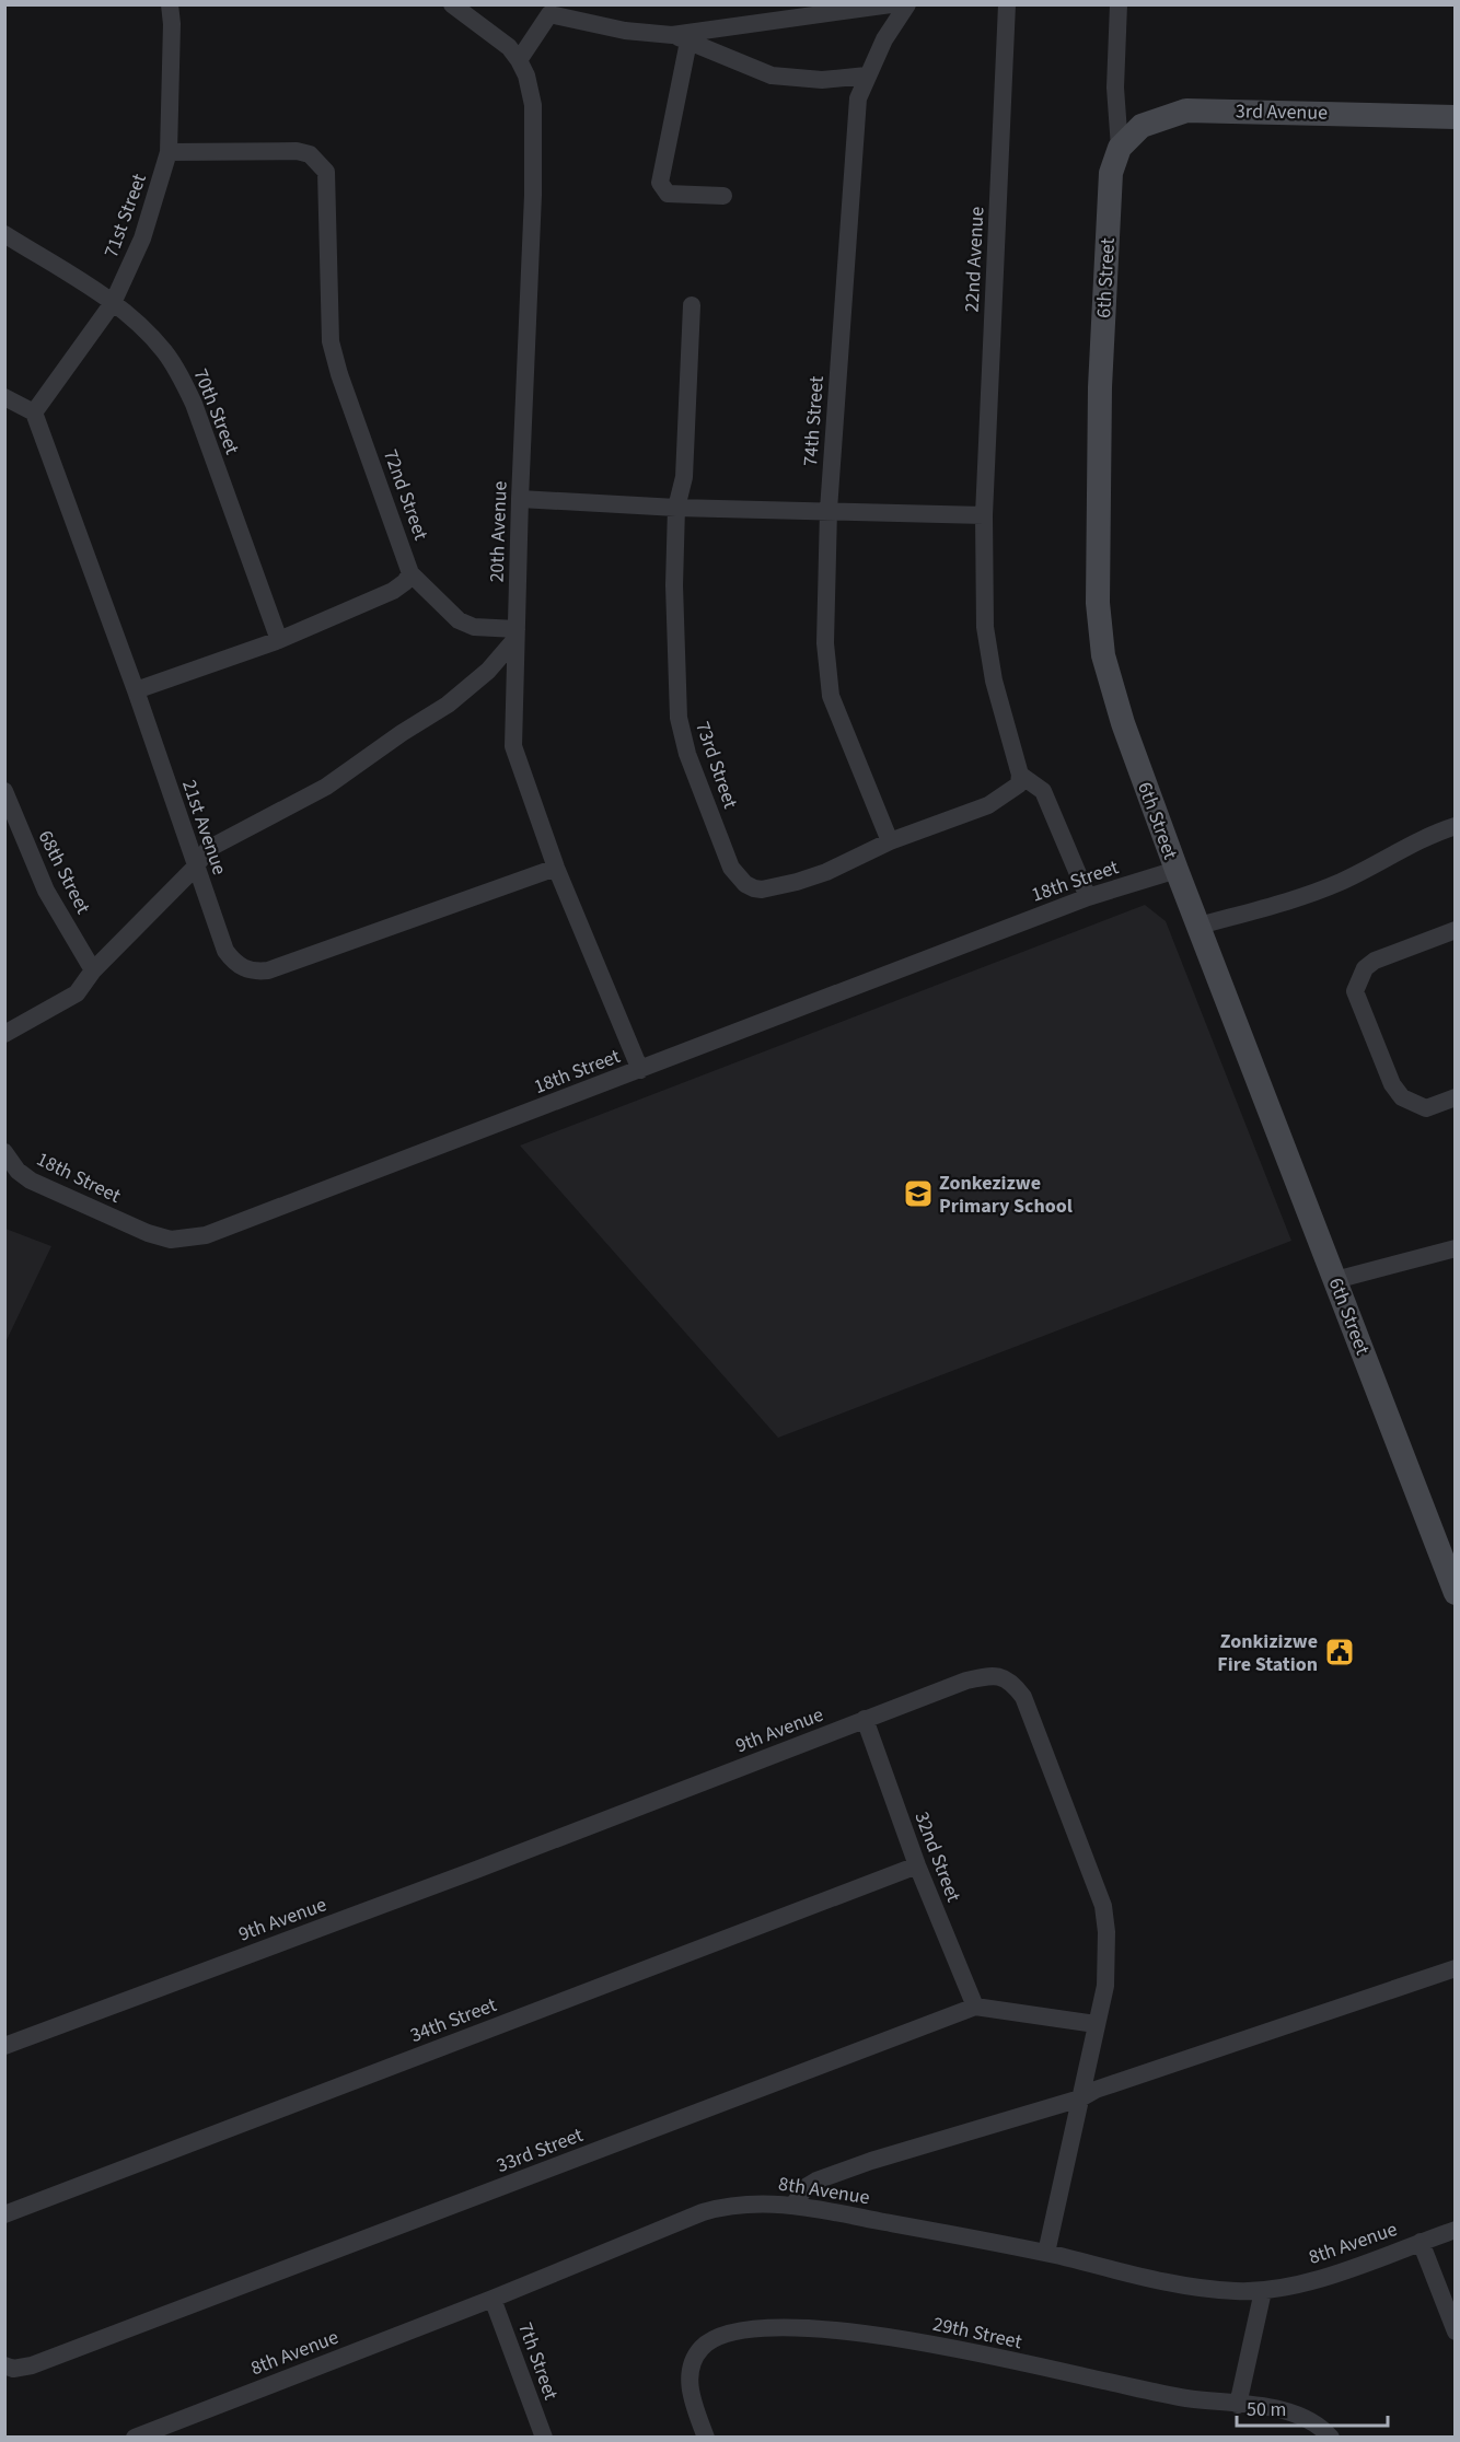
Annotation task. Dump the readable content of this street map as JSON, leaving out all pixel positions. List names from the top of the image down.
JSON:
{
  "streets": {
    "street": [
      "3rd Avenue",
      "71st Street",
      "22nd Avenue",
      "6th Street",
      "70th Street",
      "74th Street",
      "72nd Street",
      "20th Avenue",
      "73rd Street",
      "21st Avenue",
      "68th Street",
      "18th Street",
      "9th Avenue",
      "32nd Street",
      "34th Street",
      "33rd Street",
      "8th Avenue",
      "29th Street",
      "7th Street"
    ]
  },
  "crossings": [
    ["3rd Avenue", "6th Street"],
    ["71st Street", "70th Street"],
    ["71st Street", "72nd Street"],
    ["71st Street", "21st Avenue"],
    ["22nd Avenue", "73rd Street"],
    ["6th Street", "18th Street"],
    ["74th Street", "73rd Street"],
    ["20th Avenue", "21st Avenue"],
    ["20th Avenue", "18th Street"],
    ["9th Avenue", "32nd Street"],
    ["9th Avenue", "33rd Street"],
    ["9th Avenue", "8th Avenue"],
    ["32nd Street", "34th Street"],
    ["32nd Street", "33rd Street"],
    ["8th Avenue", "7th Street"]
  ],
  "places": {
    "school or university": ["Zonkezizwe Primary School"],
    "public building": ["Zonkizizwe Fire Station"]
  },
  "scale_bar": "50 m"
}
